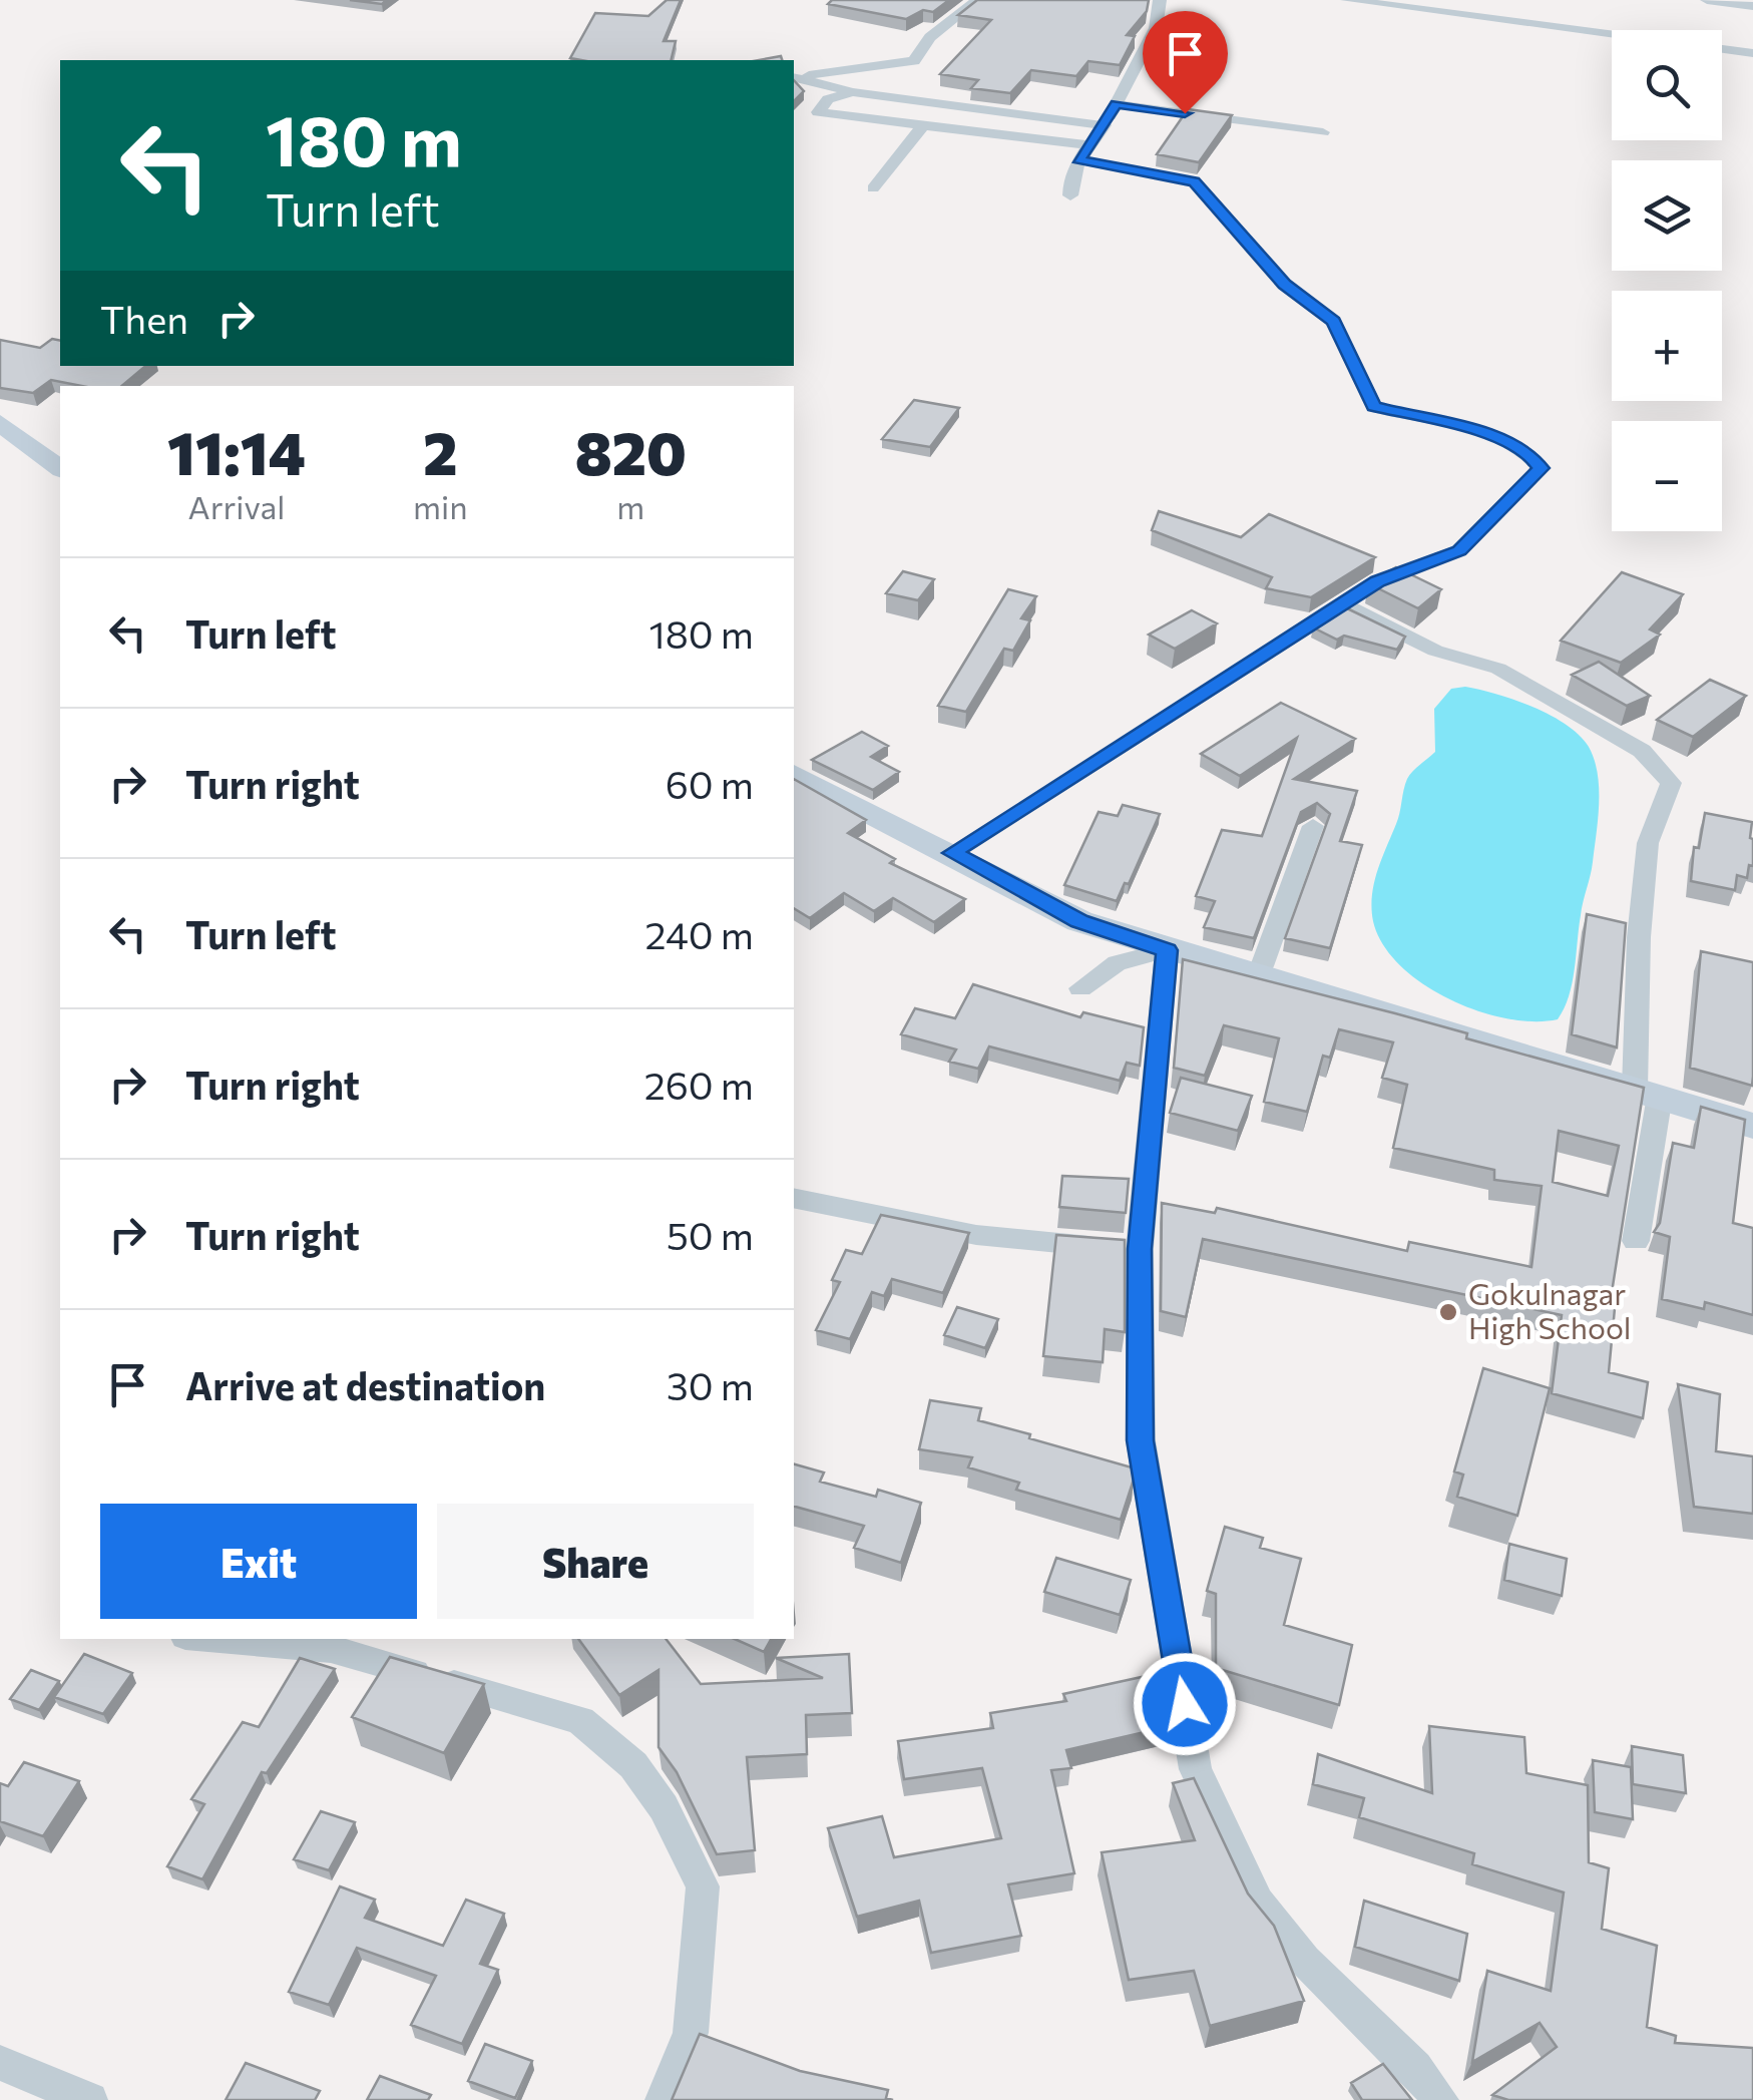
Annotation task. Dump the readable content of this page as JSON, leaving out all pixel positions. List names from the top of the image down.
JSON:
{
  "places": ["Gokulnagar High School"],
  "page": {
    "map_buttons": ["+", "−"],
    "turn": ["180 m", "Turn left"],
    "then": "Then",
    "eta": [
      "11:14",
      "Arrival",
      "2",
      "min",
      "820",
      "m"
    ],
    "list": [
      {
        "name": "Turn left",
        "value": "180 m"
      },
      {
        "name": "Turn right",
        "value": "60 m"
      },
      {
        "name": "Turn left",
        "value": "240 m"
      },
      {
        "name": "Turn right",
        "value": "260 m"
      },
      {
        "name": "Turn right",
        "value": "50 m"
      },
      {
        "name": "Arrive at destination",
        "value": "30 m"
      }
    ],
    "buttons": ["Exit", "Share"]
  }
}
